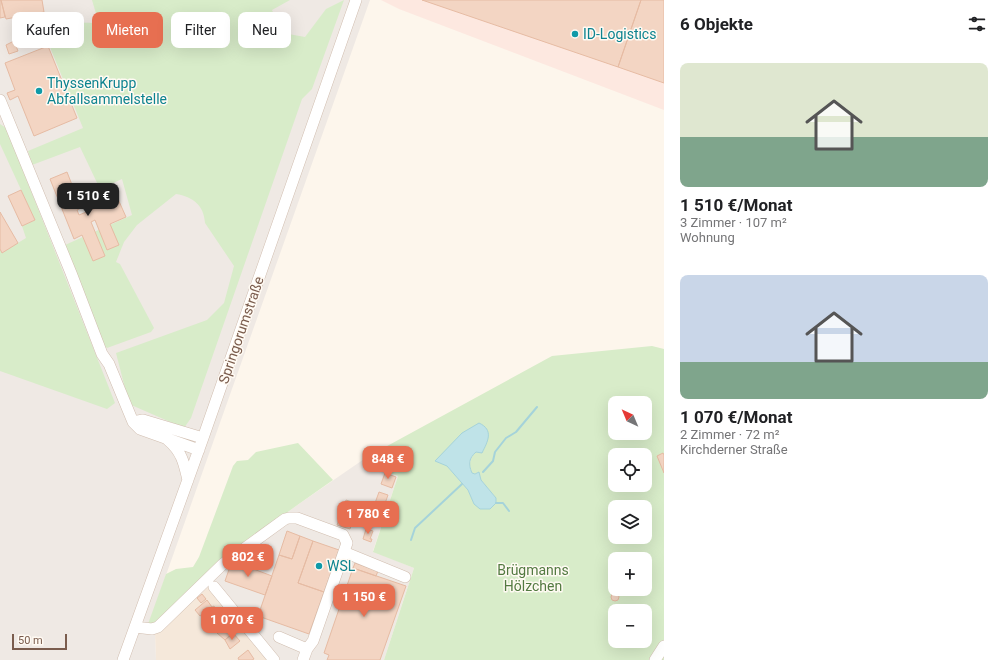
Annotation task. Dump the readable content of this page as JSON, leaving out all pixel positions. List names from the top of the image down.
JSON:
{
  "streets": {
    "street": ["Springorumstraße"]
  },
  "parks": ["Brügmanns Hölzchen"],
  "places": ["ID-Logistics", "ThyssenKrupp Abfallsammelstelle", "WSL"],
  "scale_bar": "50 m",
  "north": "top left",
  "page": {
    "heading": "6 Objekte",
    "chip": [
      "Kaufen",
      "Mieten",
      "Filter",
      "Neu"
    ],
    "list": [
      {
        "name": "1 510 €/Monat",
        "note": "3 Zimmer · 107 m² · Wohnung"
      },
      {
        "name": "1 070 €/Monat",
        "note": "2 Zimmer · 72 m² · Kirchderner Straße"
      }
    ],
    "price": [
      "1 510 €",
      "848 €",
      "1 780 €",
      "802 €",
      "1 150 €",
      "1 070 €"
    ],
    "map_buttons": ["+", "−"],
    "scale": "50 m"
  }
}
